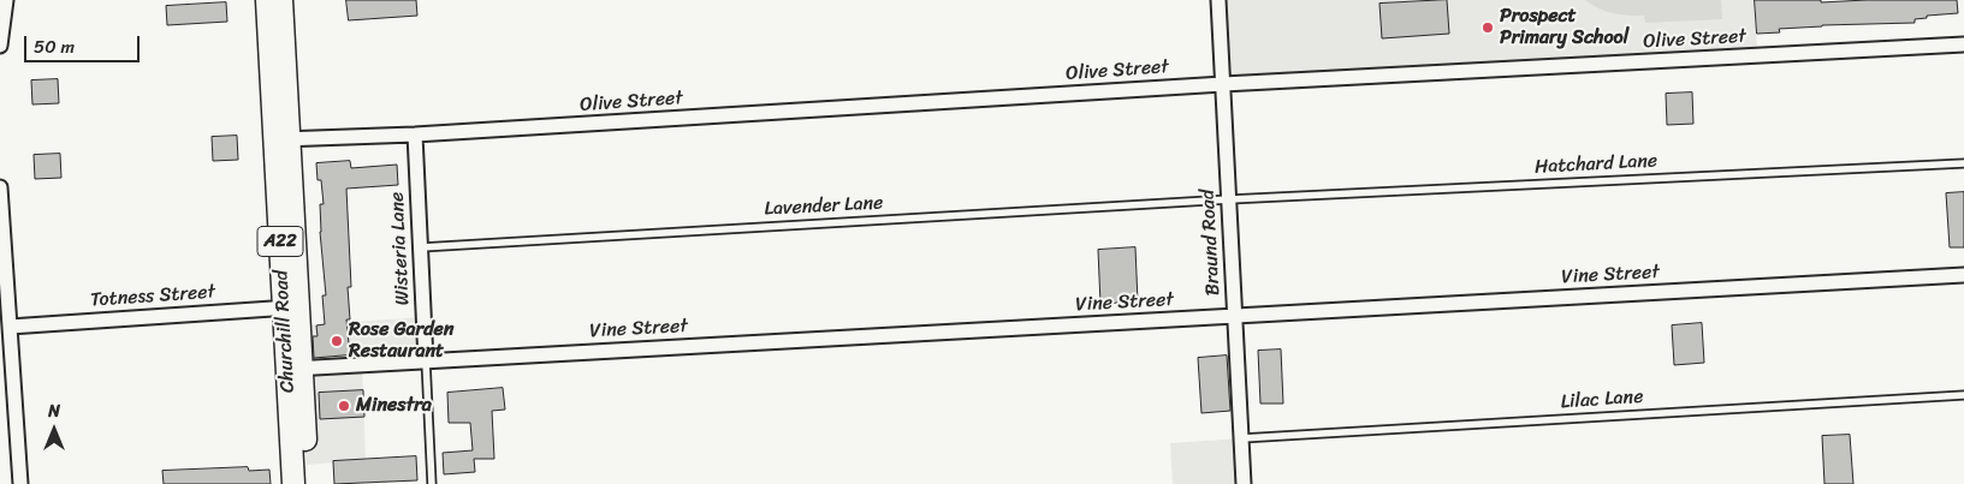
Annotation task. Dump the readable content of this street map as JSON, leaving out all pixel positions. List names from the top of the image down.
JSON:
{
  "streets": {
    "main road": ["A22", "Churchill Road"],
    "street": [
      "Olive Street",
      "Braund Road",
      "Wisteria Lane",
      "Vine Street",
      "Totness Street"
    ],
    "lane": ["Hatchard Lane", "Lavender Lane", "Lilac Lane"]
  },
  "crossings": [
    ["Olive Street", "Braund Road"],
    ["Olive Street", "Wisteria Lane"],
    ["Olive Street", "Churchill Road"],
    ["Hatchard Lane", "Lavender Lane"],
    ["Hatchard Lane", "Braund Road"],
    ["Lavender Lane", "Braund Road"],
    ["Lavender Lane", "Wisteria Lane"],
    ["Braund Road", "Vine Street"],
    ["Braund Road", "Lilac Lane"],
    ["Wisteria Lane", "Vine Street"],
    ["Vine Street", "Churchill Road"],
    ["Totness Street", "Churchill Road"]
  ],
  "places": ["Prospect Primary School", "Rose Garden Restaurant", "Minestra"],
  "scale_bar": "50 m",
  "north": "top"
}
